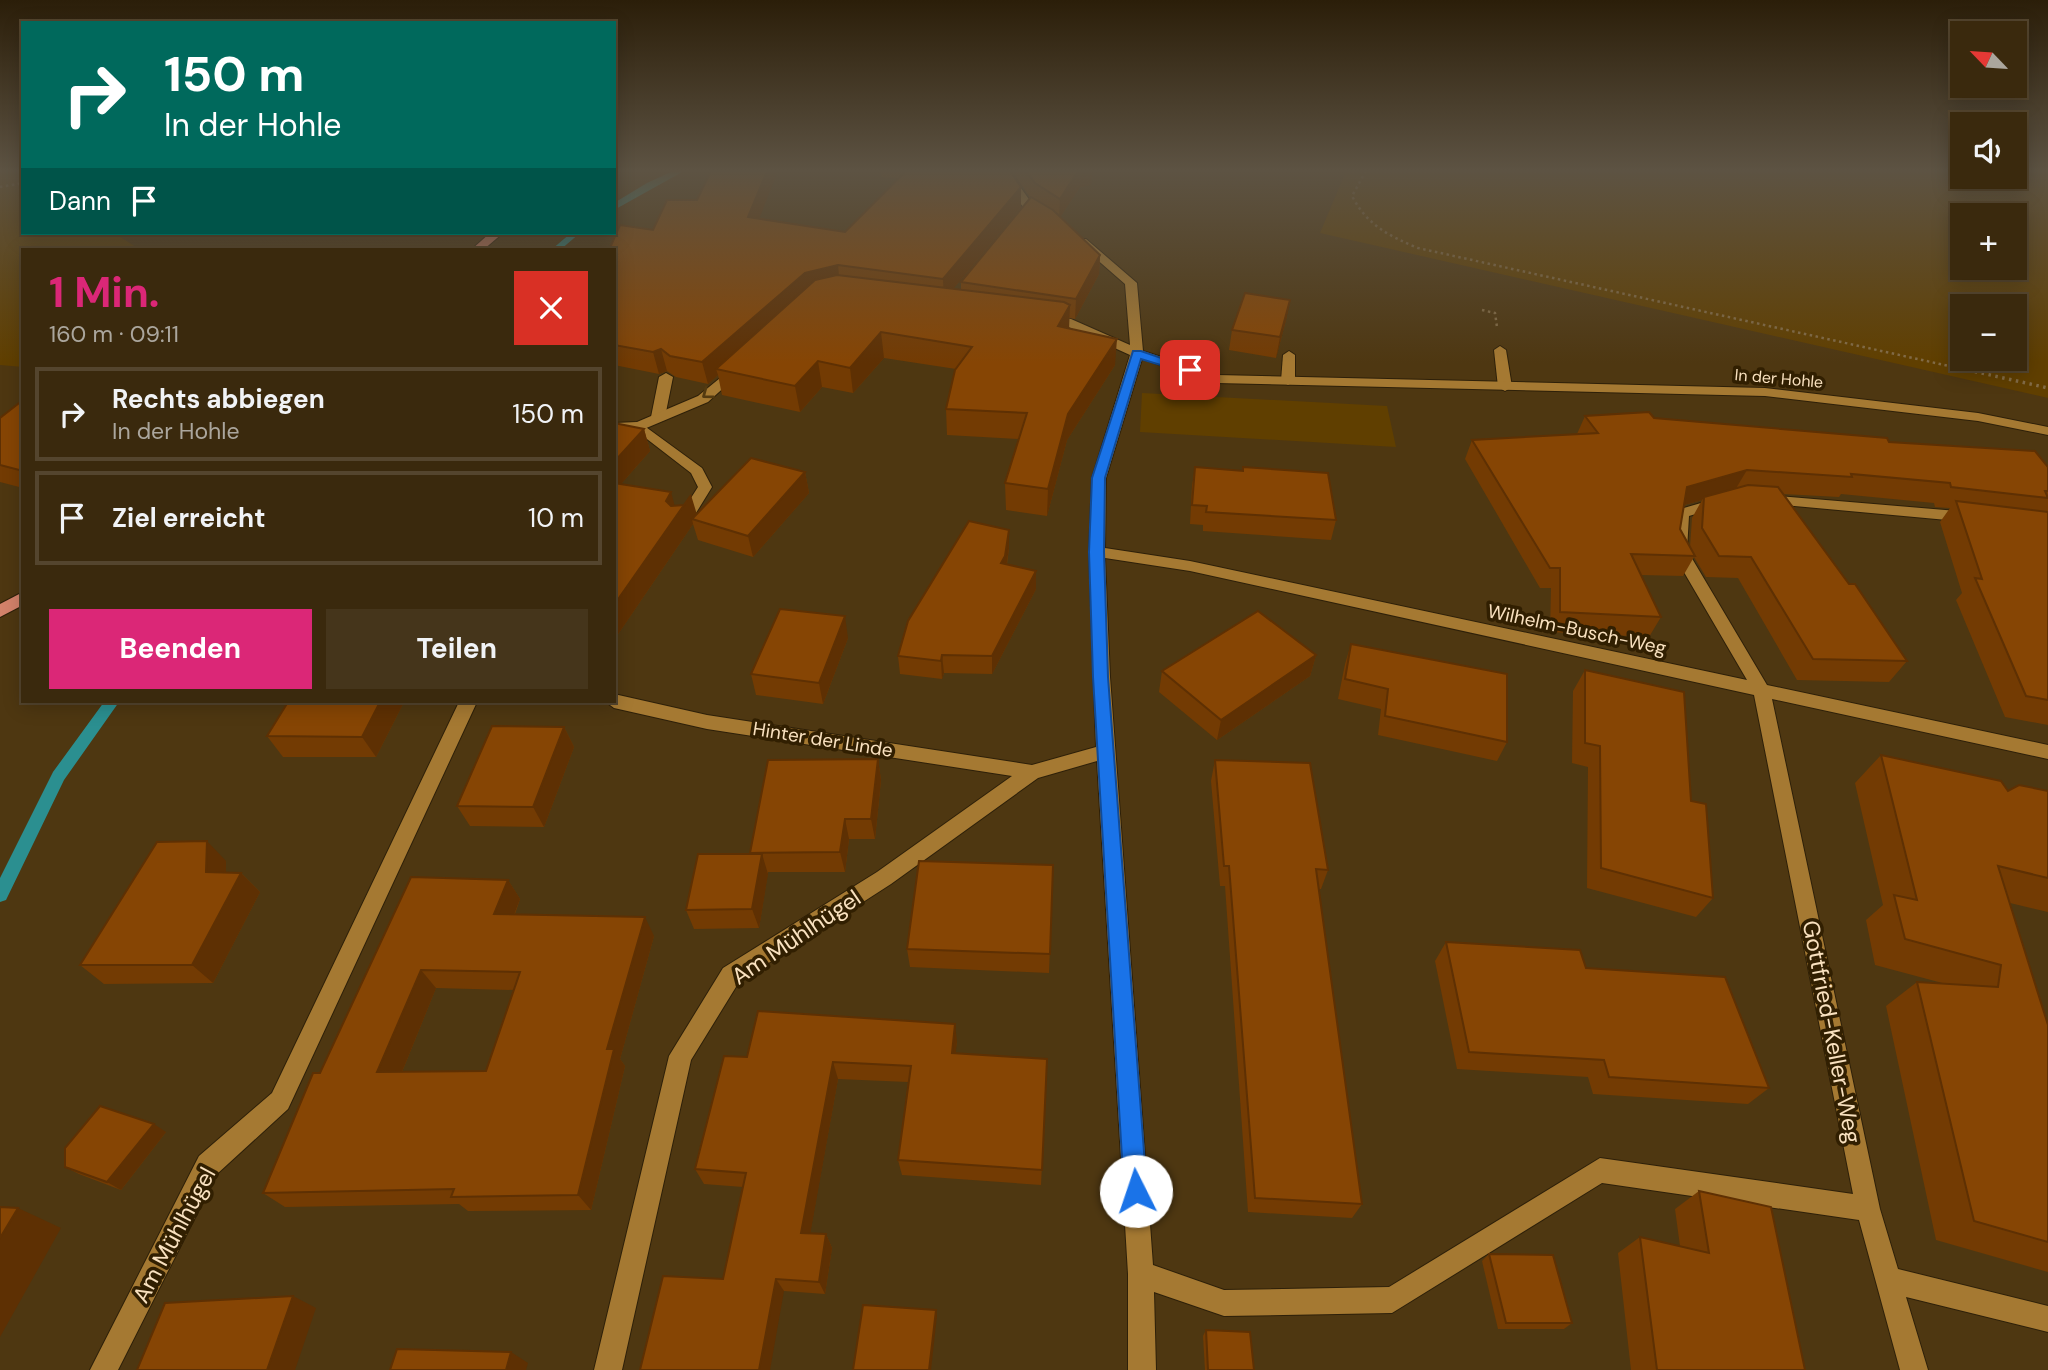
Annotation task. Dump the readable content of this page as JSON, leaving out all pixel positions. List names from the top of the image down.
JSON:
{
  "streets": {
    "street": [
      "In der Hohle",
      "Wilhelm-Busch-Weg",
      "Hinter der Linde",
      "Am Mühlhügel",
      "Gottfried-Keller-Weg"
    ]
  },
  "crossings": [
    ["Wilhelm-Busch-Weg", "Gottfried-Keller-Weg"],
    ["Hinter der Linde", "Am Mühlhügel"]
  ],
  "north": "top left",
  "page": {
    "map_buttons": ["+", "−"],
    "turn": ["150 m", "In der Hohle"],
    "then": "Dann",
    "heading": ["1 Min.", "160 m · 09:11"],
    "list": [
      {
        "name": "Rechts abbiegen",
        "note": "In der Hohle",
        "value": "150 m"
      },
      {
        "name": "Ziel erreicht",
        "value": "10 m"
      }
    ],
    "buttons": ["Beenden", "Teilen"]
  }
}
